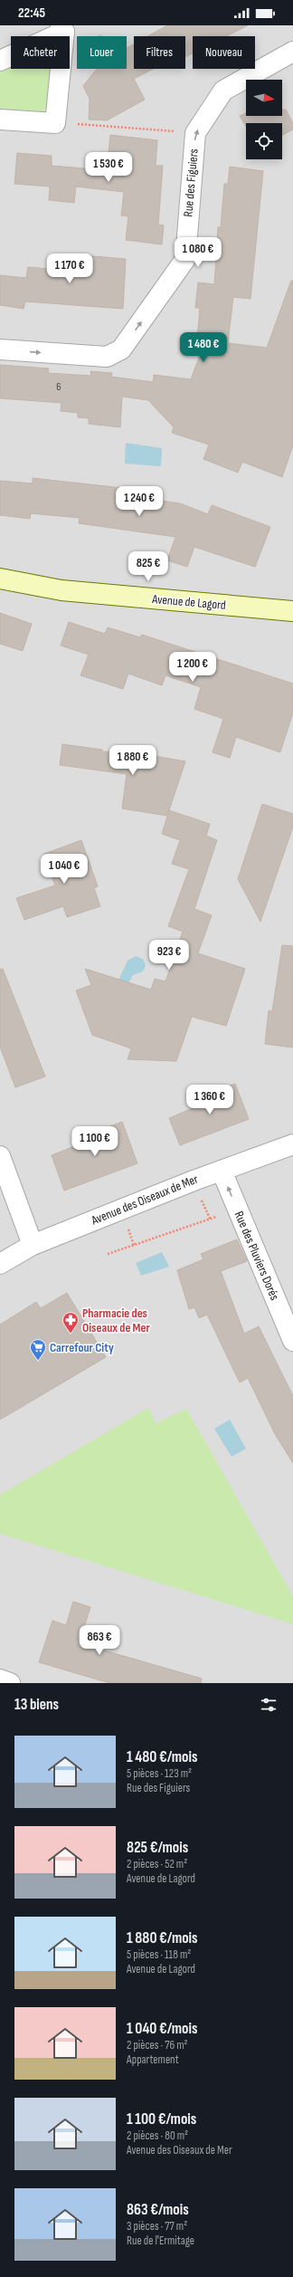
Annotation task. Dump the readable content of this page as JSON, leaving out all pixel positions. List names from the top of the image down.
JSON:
{
  "streets": {
    "street": [
      "Rue des Figuiers",
      "Avenue de Lagord",
      "Avenue des Oiseaux de Mer",
      "Rue des Pluviers Dorés"
    ]
  },
  "crossings": [
    ["Avenue des Oiseaux de Mer", "Rue des Pluviers Dorés"]
  ],
  "one_way": ["Rue des Figuiers"],
  "places": {
    "pharmacy": ["Pharmacie des Oiseaux de Mer"],
    "supermarket": ["Carrefour City"]
  },
  "house_numbers": ["6"],
  "north": "right",
  "page": {
    "status": "22:45",
    "chip": [
      "Acheter",
      "Louer",
      "Filtres",
      "Nouveau"
    ],
    "price": [
      "1 530 €",
      "1 080 €",
      "1 170 €",
      "1 480 €",
      "1 240 €",
      "825 €",
      "1 200 €",
      "1 880 €",
      "1 040 €",
      "923 €",
      "1 360 €",
      "1 100 €",
      "863 €"
    ],
    "heading": "13 biens",
    "list": [
      {
        "name": "1 480 €/mois",
        "note": "5 pièces · 123 m² · Rue des Figuiers"
      },
      {
        "name": "825 €/mois",
        "note": "2 pièces · 52 m² · Avenue de Lagord"
      },
      {
        "name": "1 880 €/mois",
        "note": "5 pièces · 118 m² · Avenue de Lagord"
      },
      {
        "name": "1 040 €/mois",
        "note": "2 pièces · 76 m² · Appartement"
      },
      {
        "name": "1 100 €/mois",
        "note": "2 pièces · 80 m² · Avenue des Oiseaux de Mer"
      },
      {
        "name": "863 €/mois",
        "note": "3 pièces · 77 m² · Rue de l'Ermitage"
      }
    ]
  }
}
